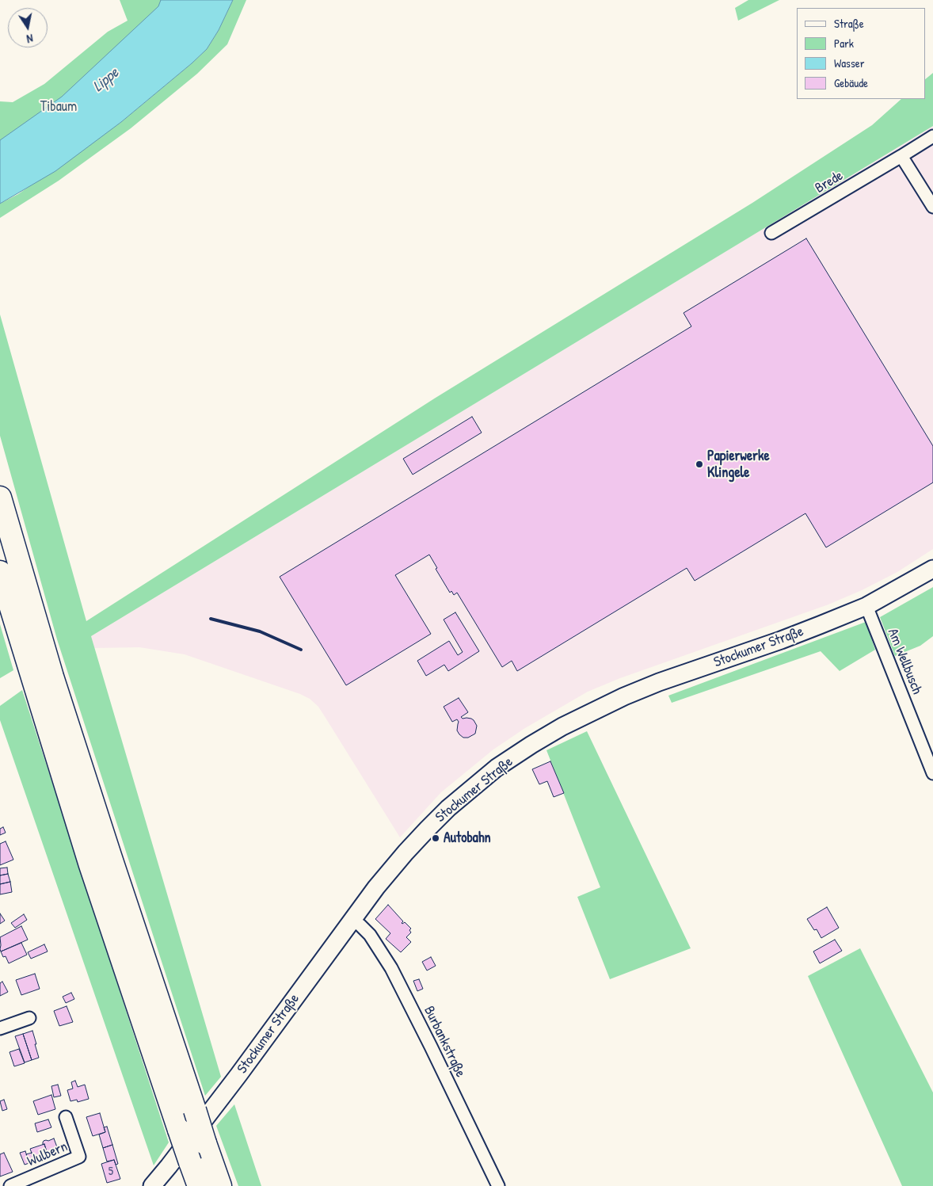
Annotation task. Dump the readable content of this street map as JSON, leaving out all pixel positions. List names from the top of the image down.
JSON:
{
  "streets": {
    "main road": ["Stockumer Straße"],
    "street": [
      "Brede",
      "Am Wellbusch",
      "Burbankstraße",
      "Wulbern"
    ]
  },
  "crossings": [
    ["Stockumer Straße", "Am Wellbusch"],
    ["Stockumer Straße", "Burbankstraße"]
  ],
  "water": ["Lippe"],
  "parks": ["Tibaum"],
  "places": ["Papierwerke Klingele", "Autobahn"],
  "house_numbers": ["5"],
  "legend": [
    "Straße",
    "Park",
    "Wasser",
    "Gebäude"
  ],
  "north": "bottom"
}
